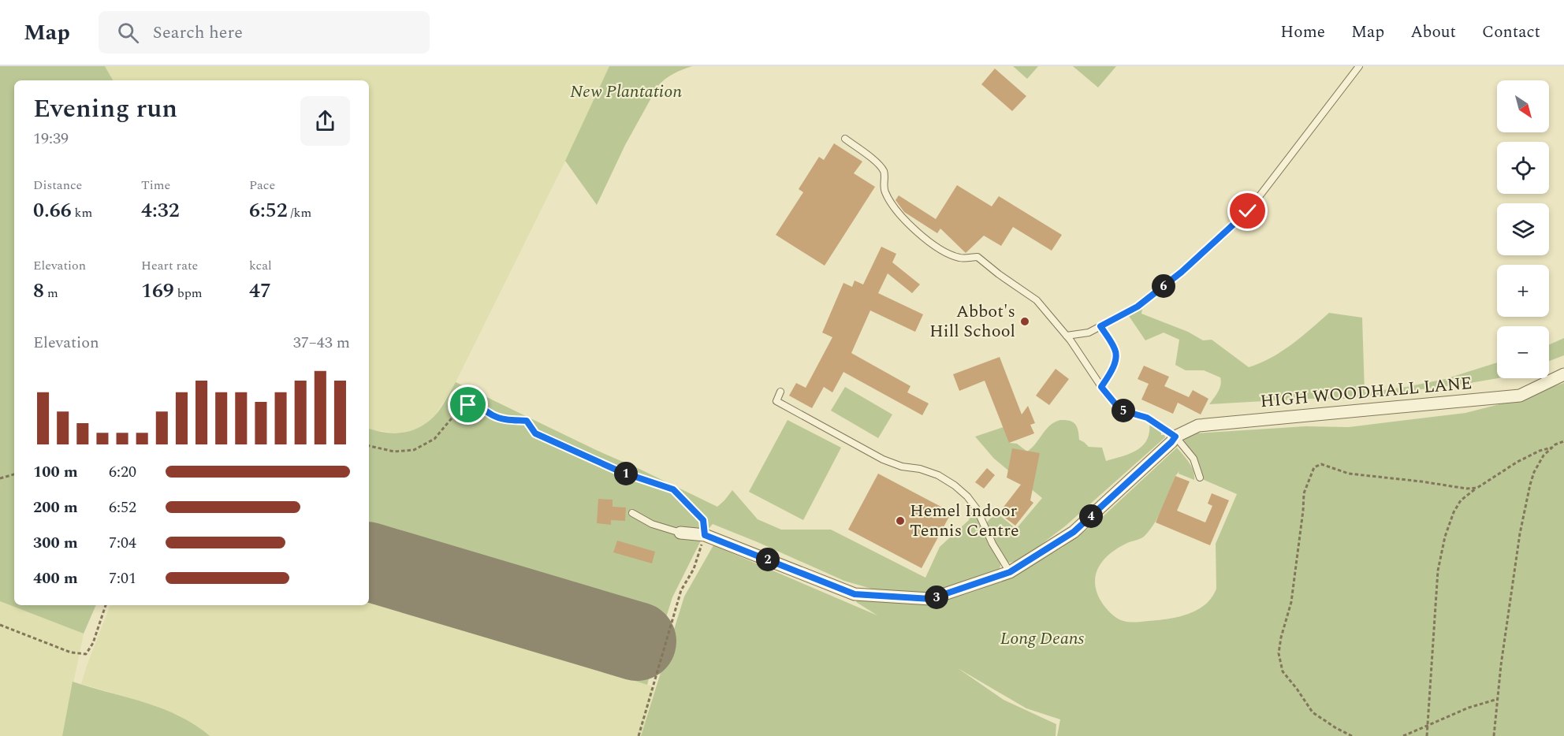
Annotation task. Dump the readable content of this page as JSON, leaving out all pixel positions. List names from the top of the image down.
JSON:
{
  "streets": {
    "street": ["HIGH WOODHALL LANE"]
  },
  "parks": ["New Plantation", "Long Deans"],
  "places": ["Abbot's Hill School", "Hemel Indoor Tennis Centre"],
  "north": "bottom right",
  "page": {
    "header": "Map",
    "search": "Search here",
    "nav": [
      "Home",
      "Map",
      "About",
      "Contact"
    ],
    "map_buttons": ["+", "−"],
    "heading": ["Evening run", "19:39"],
    "stats": [
      ["Distance", "0.66 km"],
      ["Time", "4:32"],
      ["Pace", "6:52 /km"],
      ["Elevation", "8 m"],
      ["Heart rate", "169 bpm"],
      ["kcal", "47"]
    ],
    "pins": [
      "6",
      "5",
      "1",
      "4",
      "2",
      "3"
    ],
    "chart": ["Elevation", "37–43 m"],
    "list": [
      {
        "name": "100 m",
        "note": "6:20"
      },
      {
        "name": "200 m",
        "note": "6:52"
      },
      {
        "name": "300 m",
        "note": "7:04"
      },
      {
        "name": "400 m",
        "note": "7:01"
      }
    ]
  }
}
